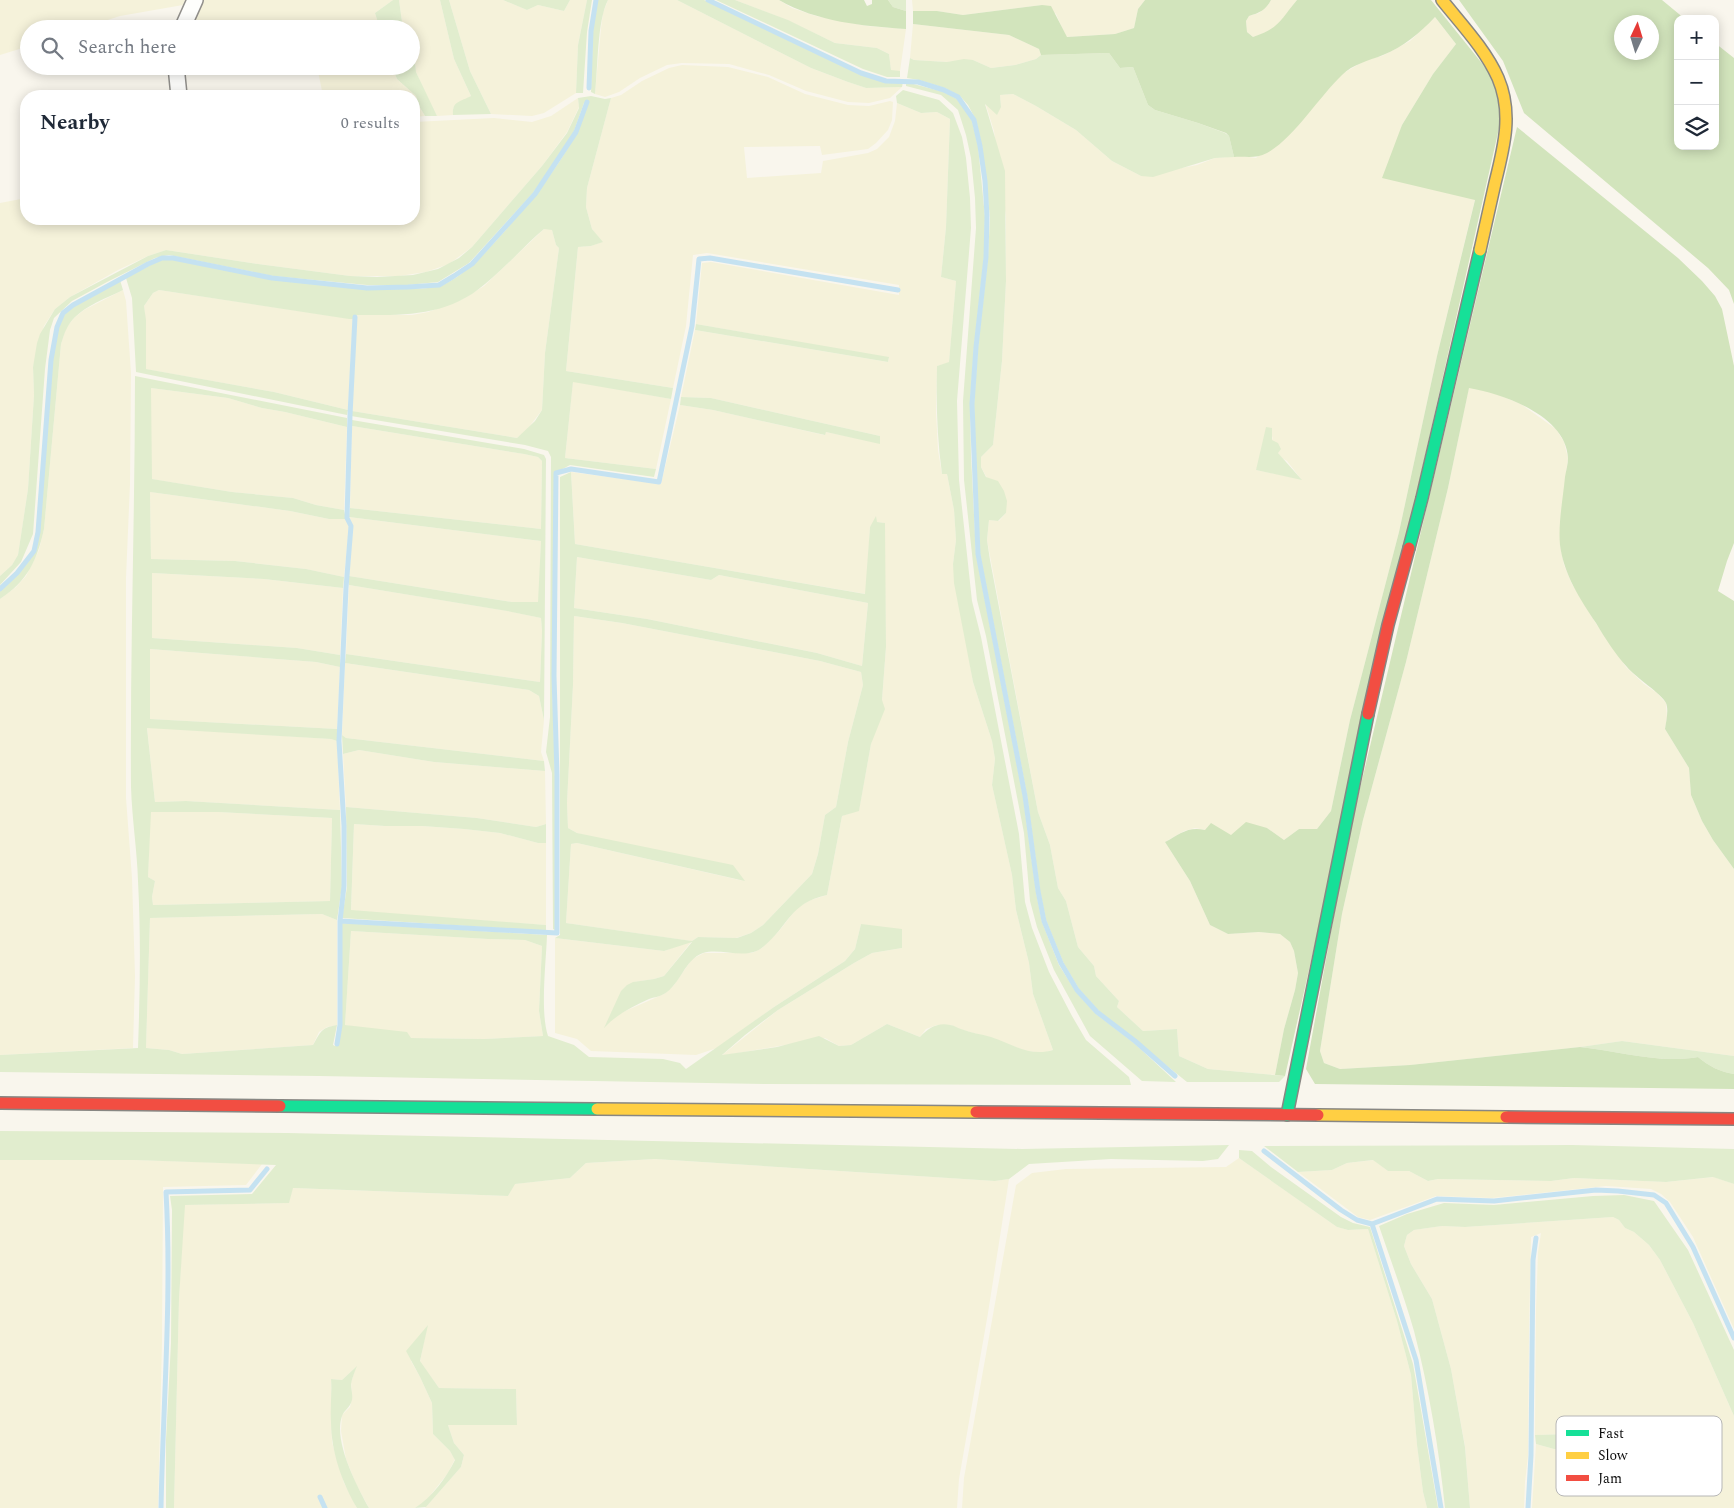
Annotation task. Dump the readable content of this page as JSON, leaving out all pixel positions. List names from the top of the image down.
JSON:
{
  "legend": ["Fast", "Slow", "Jam"],
  "north": "top",
  "page": {
    "map_buttons": ["+", "−"],
    "search": "Search here",
    "heading": ["Nearby", "0 results"]
  }
}
